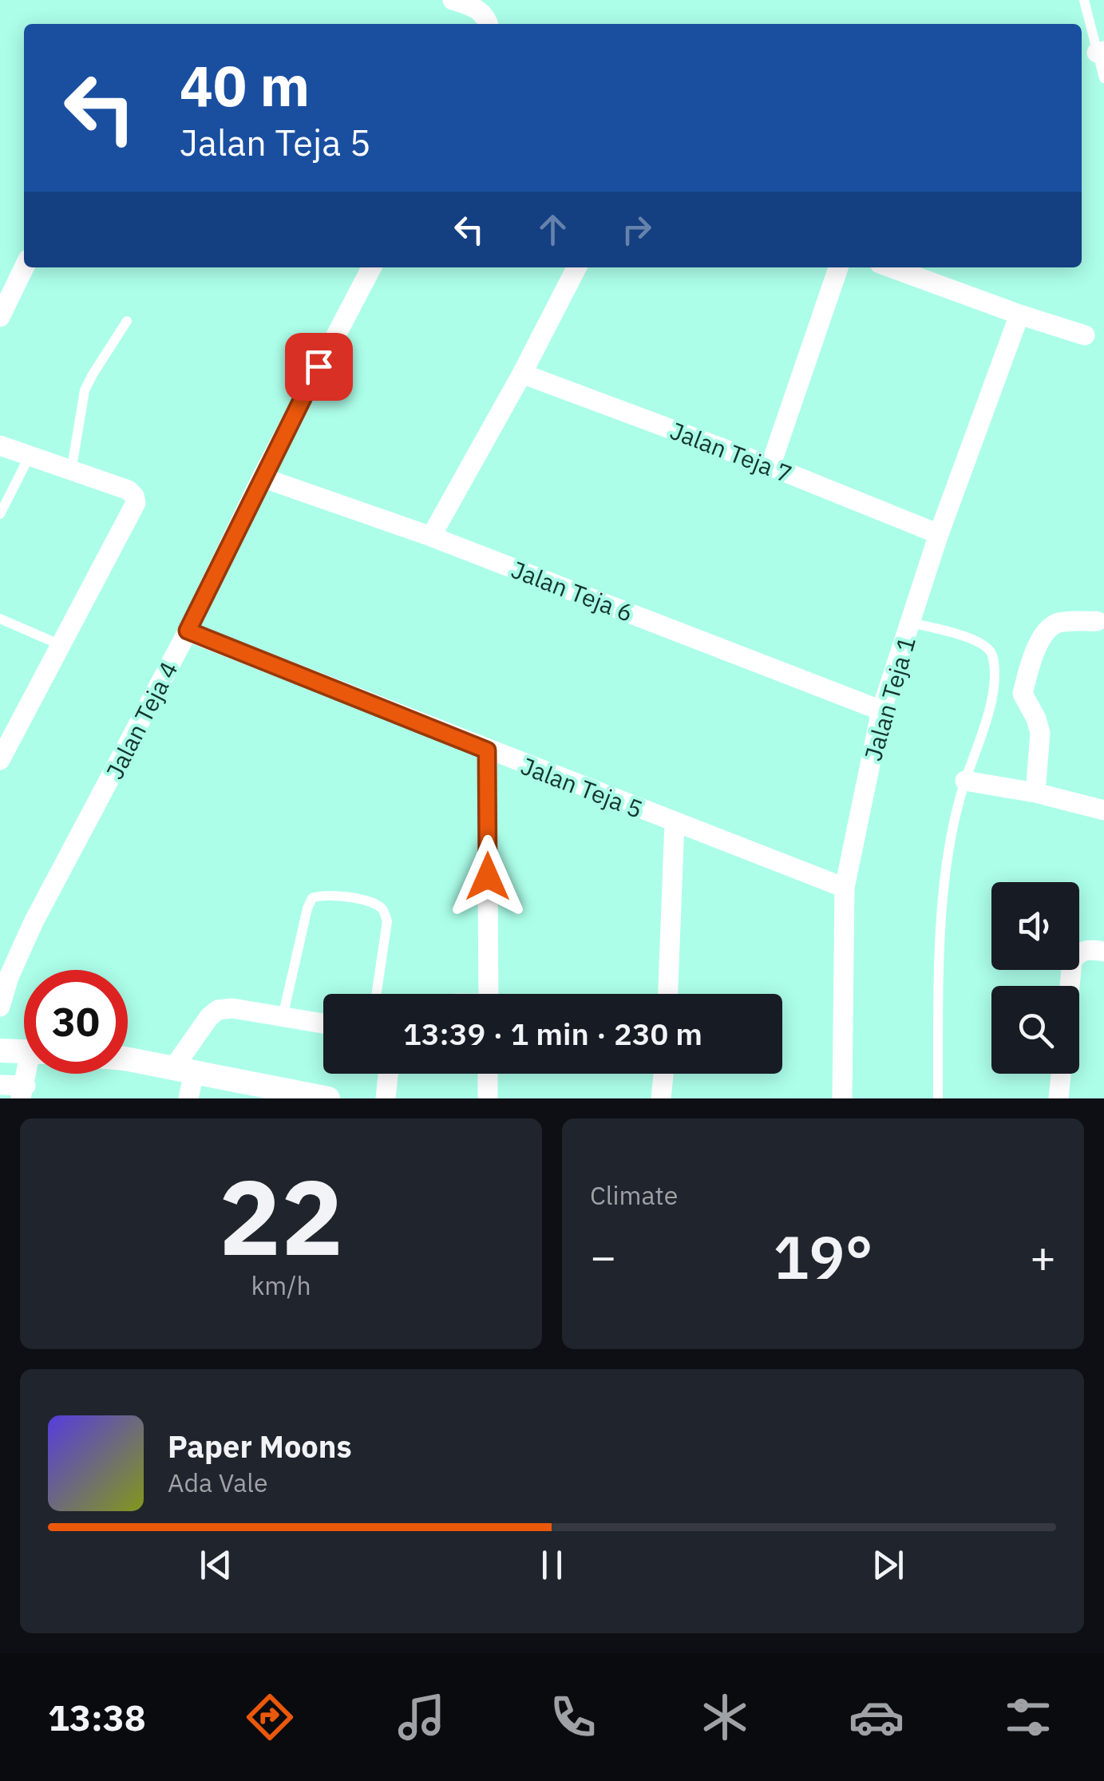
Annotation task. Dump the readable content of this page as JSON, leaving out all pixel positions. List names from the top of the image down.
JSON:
{
  "streets": {
    "street": [
      "Jalan Teja 7",
      "Jalan Teja 6",
      "Jalan Teja 1",
      "Jalan Teja 4",
      "Jalan Teja 5"
    ]
  },
  "crossings": [
    ["Jalan Teja 7", "Jalan Teja 1"],
    ["Jalan Teja 6", "Jalan Teja 1"],
    ["Jalan Teja 6", "Jalan Teja 4"],
    ["Jalan Teja 1", "Jalan Teja 5"],
    ["Jalan Teja 4", "Jalan Teja 5"]
  ],
  "page": {
    "turn": ["40 m", "Jalan Teja 5"],
    "limit": "30",
    "trip": "13:39 · 1 min · 230 m",
    "tile": [
      ["22", "km/h"],
      "Climate"
    ],
    "heat": ["−", "19°", "+"],
    "song": ["Paper Moons", "Ada Vale"],
    "tabs": "13:38"
  }
}
